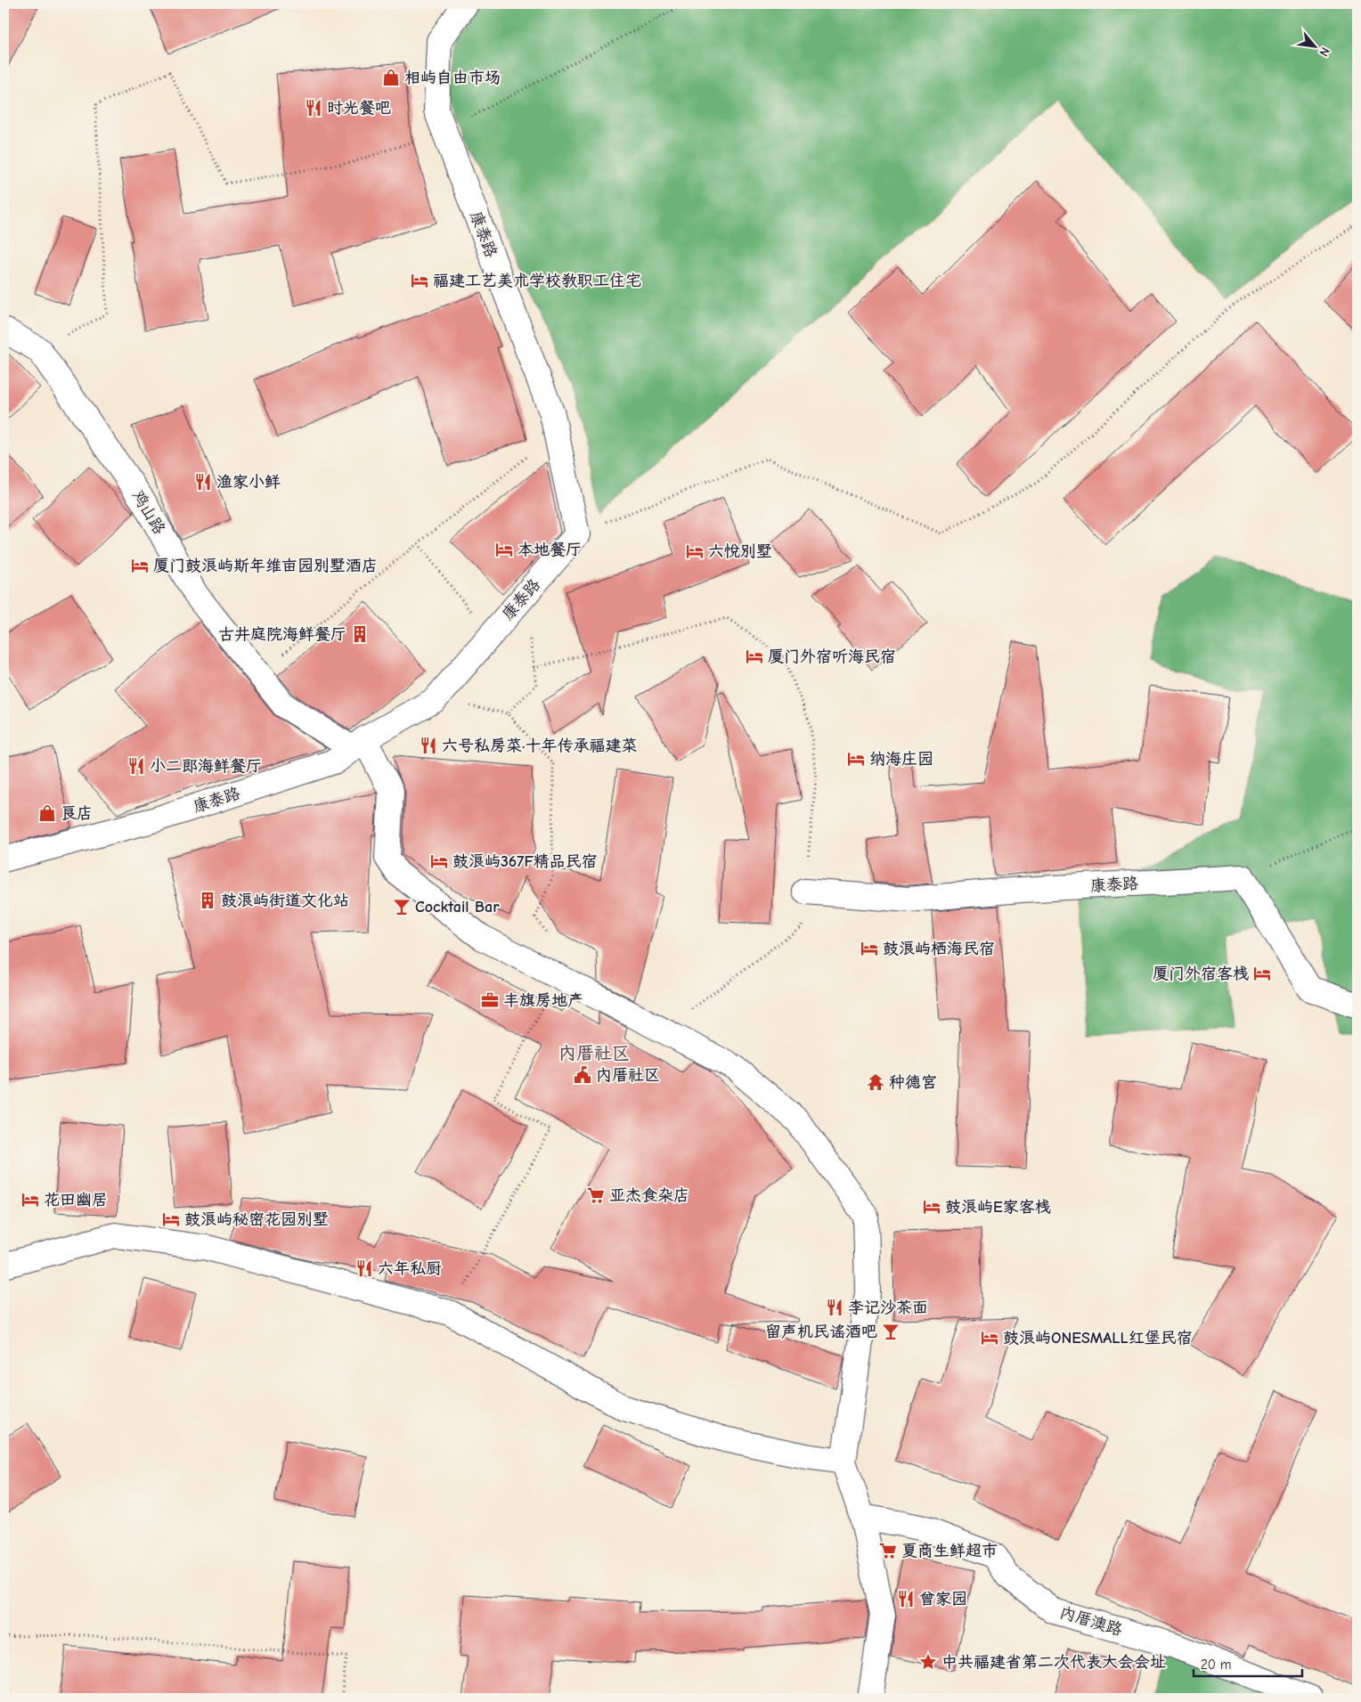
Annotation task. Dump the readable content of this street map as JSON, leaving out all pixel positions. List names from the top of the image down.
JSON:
{
  "streets": {
    "street": ["康泰路", "鸡山路", "内厝澳路"]
  },
  "crossings": [
    ["康泰路", "鸡山路"]
  ],
  "districts": ["内厝社区"],
  "places": {
    "shop": ["相屿自由市场", "良店"],
    "restaurant": [
      "时光餐吧",
      "渔家小鲜",
      "六号私房菜·十年传承福建菜",
      "小二郎海鲜餐厅",
      "六年私厨",
      "李记沙茶面",
      "曾家园"
    ],
    "hotel": [
      "福建工艺美术学校教职工住宅",
      "本地餐厅",
      "六悦别墅",
      "厦门鼓浪屿斯年维亩园别墅酒店",
      "厦门外宿听海民宿",
      "纳海庄园",
      "鼓浪屿367F精品民宿",
      "鼓浪屿栖海民宿",
      "厦门外宿客栈",
      "花田幽居",
      "鼓浪屿E家客栈",
      "鼓浪屿秘密花园别墅",
      "鼓浪屿ONESMALL红堡民宿"
    ],
    "building": ["古井庭院海鲜餐厅", "鼓浪屿街道文化站"],
    "bar": ["Cocktail Bar", "留声机民谣酒吧"],
    "office": ["丰旗房地产"],
    "public building": ["内厝社区"],
    "temple": ["种德宫"],
    "supermarket": ["亚杰食杂店", "夏商生鲜超市"],
    "place": ["中共福建省第二次代表大会会址"]
  },
  "scale_bar": "20 m",
  "north": "bottom right"
}
